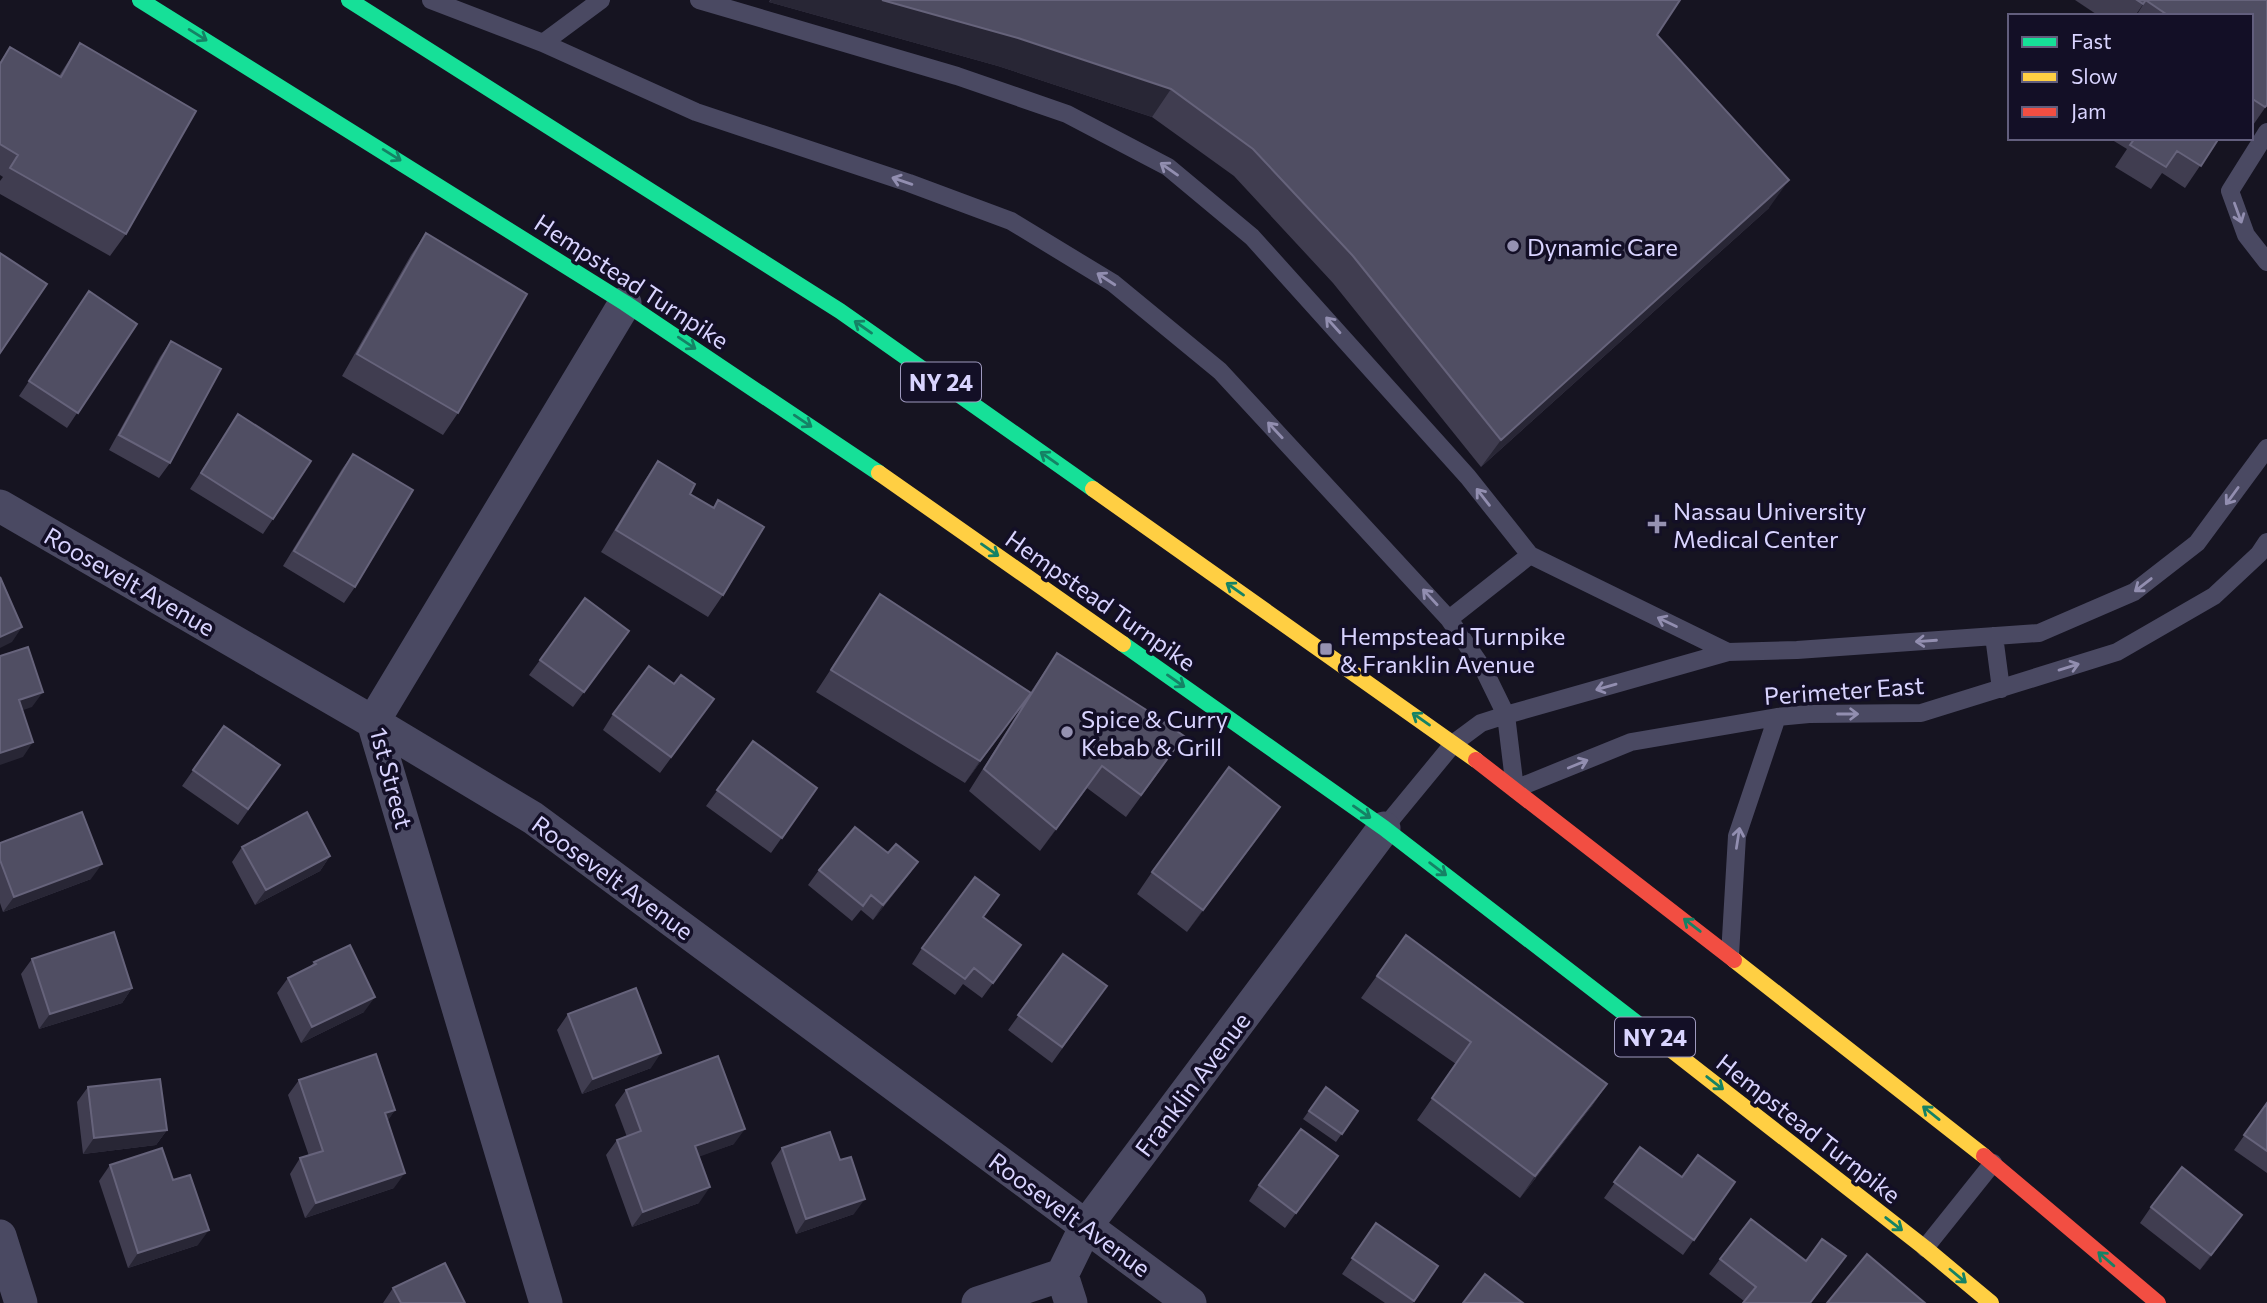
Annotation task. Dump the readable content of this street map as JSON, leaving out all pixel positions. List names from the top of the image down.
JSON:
{
  "streets": {
    "main road": ["Hempstead Turnpike", "NY 24"],
    "street": ["Roosevelt Avenue", "1st Street", "Franklin Avenue"],
    "lane": ["Perimeter East"]
  },
  "crossings": [
    ["Hempstead Turnpike", "1st Street"],
    ["Hempstead Turnpike", "Franklin Avenue"],
    ["NY 24", "Perimeter East"],
    ["Roosevelt Avenue", "1st Street"],
    ["Roosevelt Avenue", "Franklin Avenue"]
  ],
  "places": {
    "other": ["Dynamic Care", "Spice & Curry Kebab & Grill"],
    "health": ["Nassau University Medical Center"],
    "transit": ["Hempstead Turnpike & Franklin Avenue"]
  },
  "legend": ["Fast", "Slow", "Jam"]
}
